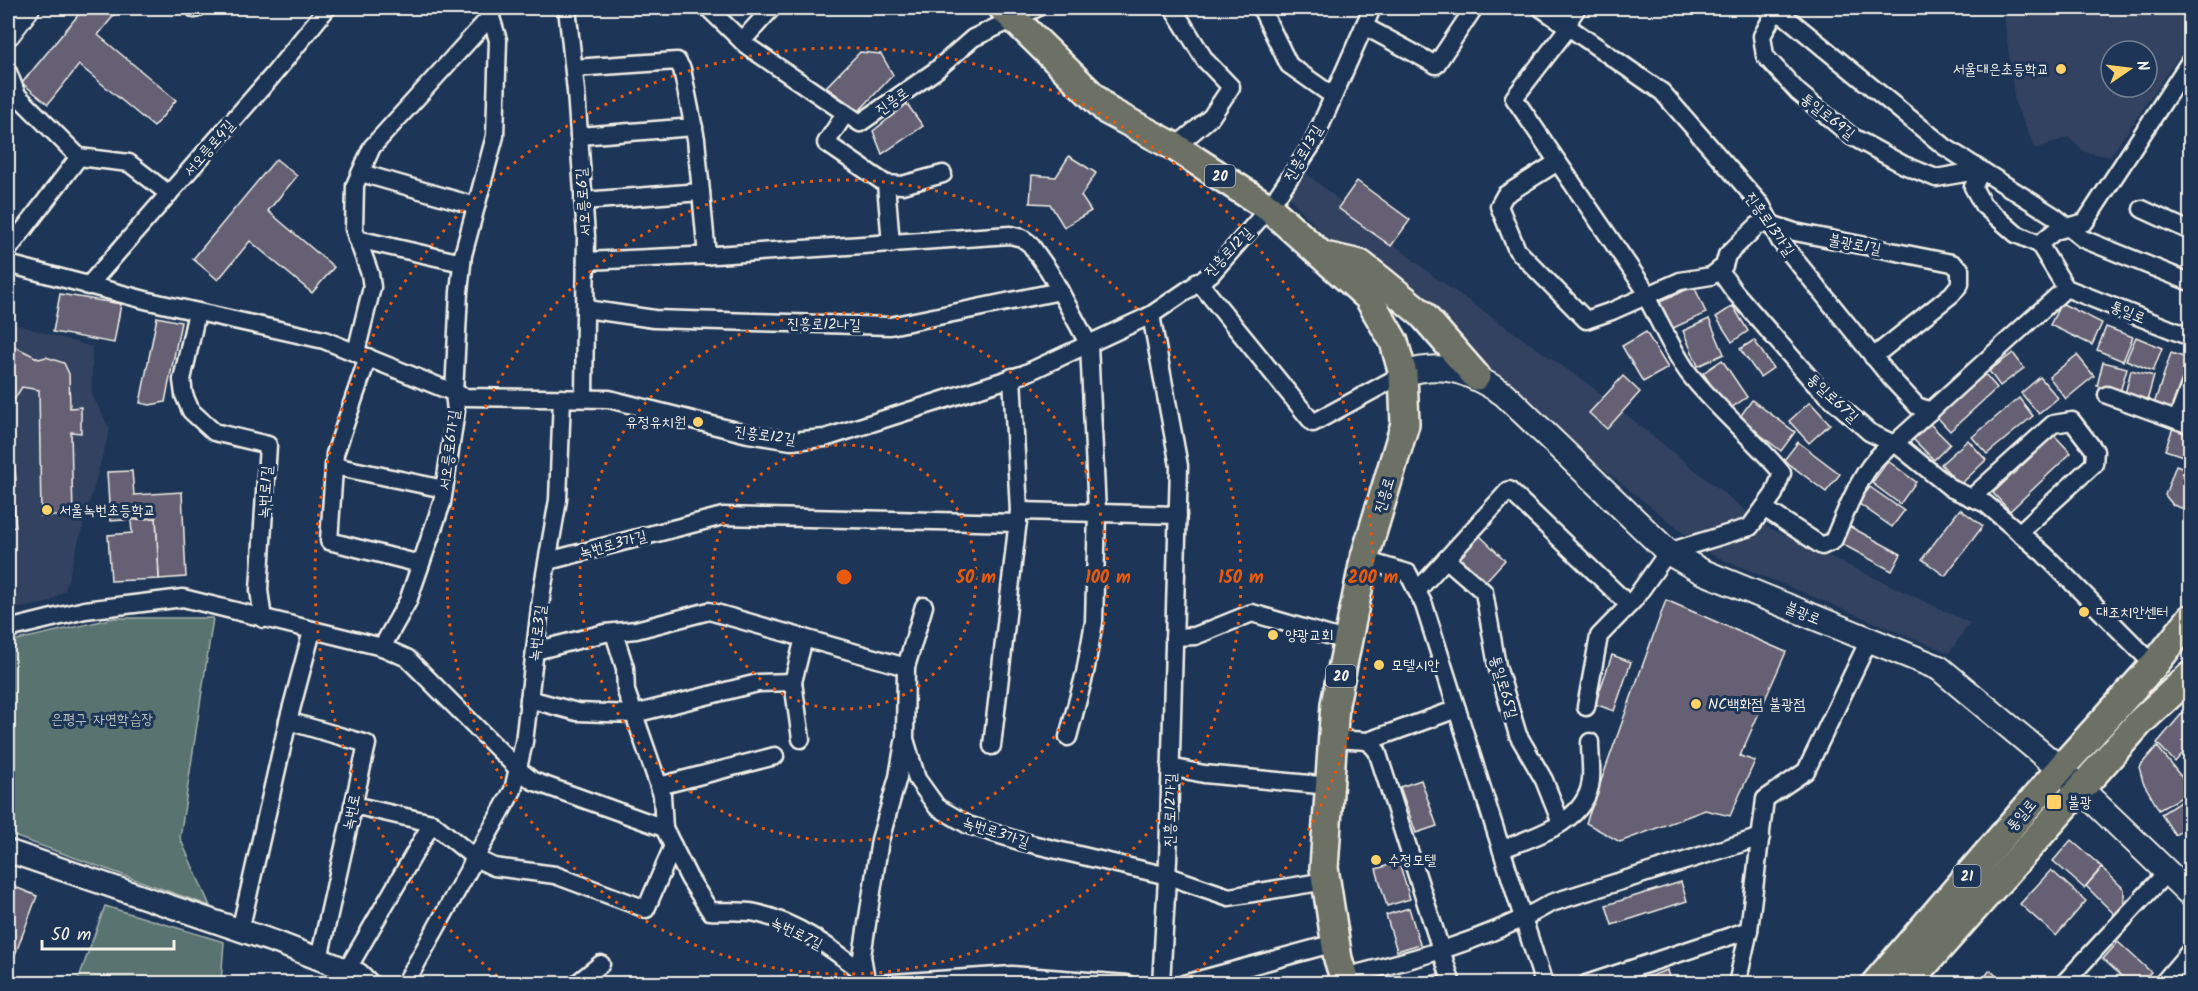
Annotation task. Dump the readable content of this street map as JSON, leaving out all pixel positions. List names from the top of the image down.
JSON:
{
  "streets": {
    "main road": [
      "진흥로",
      "20",
      "통일로",
      "불광로",
      "21"
    ],
    "street": [
      "통일로69길",
      "서오릉로4길",
      "진흥로13길",
      "서오릉로6길",
      "진흥로13가길",
      "불광로1길",
      "진흥로12길",
      "진흥로12나길",
      "통일로67길",
      "서오릉로6가길",
      "녹번로1길",
      "녹번로3가길",
      "녹번로3길",
      "통일로65길",
      "진흥로12가길",
      "녹번로",
      "녹번로7길"
    ]
  },
  "crossings": [
    ["진흥로", "진흥로13길"],
    ["진흥로", "진흥로12길"],
    ["진흥로", "녹번로3가길"],
    ["진흥로", "불광로"],
    ["진흥로13길", "진흥로12길"],
    ["서오릉로6길", "진흥로12길"],
    ["서오릉로6길", "진흥로12나길"],
    ["진흥로13가길", "불광로1길"],
    ["진흥로12길", "진흥로12가길"],
    ["통일로", "통일로67길"],
    ["통일로", "불광로"],
    ["녹번로3가길", "녹번로3길"],
    ["녹번로3가길", "진흥로12가길"]
  ],
  "parks": ["은평구 자연학습장"],
  "places": {
    "other": [
      "서울대은초등학교",
      "유정유치원",
      "서울녹번초등학교",
      "대조치안센터",
      "양광교회",
      "모텔시안",
      "NC백화점 불광점",
      "수정모텔"
    ],
    "transit": ["불광"]
  },
  "scale_bar": "50 m",
  "north": "right",
  "rings": [
    "50 m",
    "100 m",
    "150 m",
    "200 m"
  ]
}
